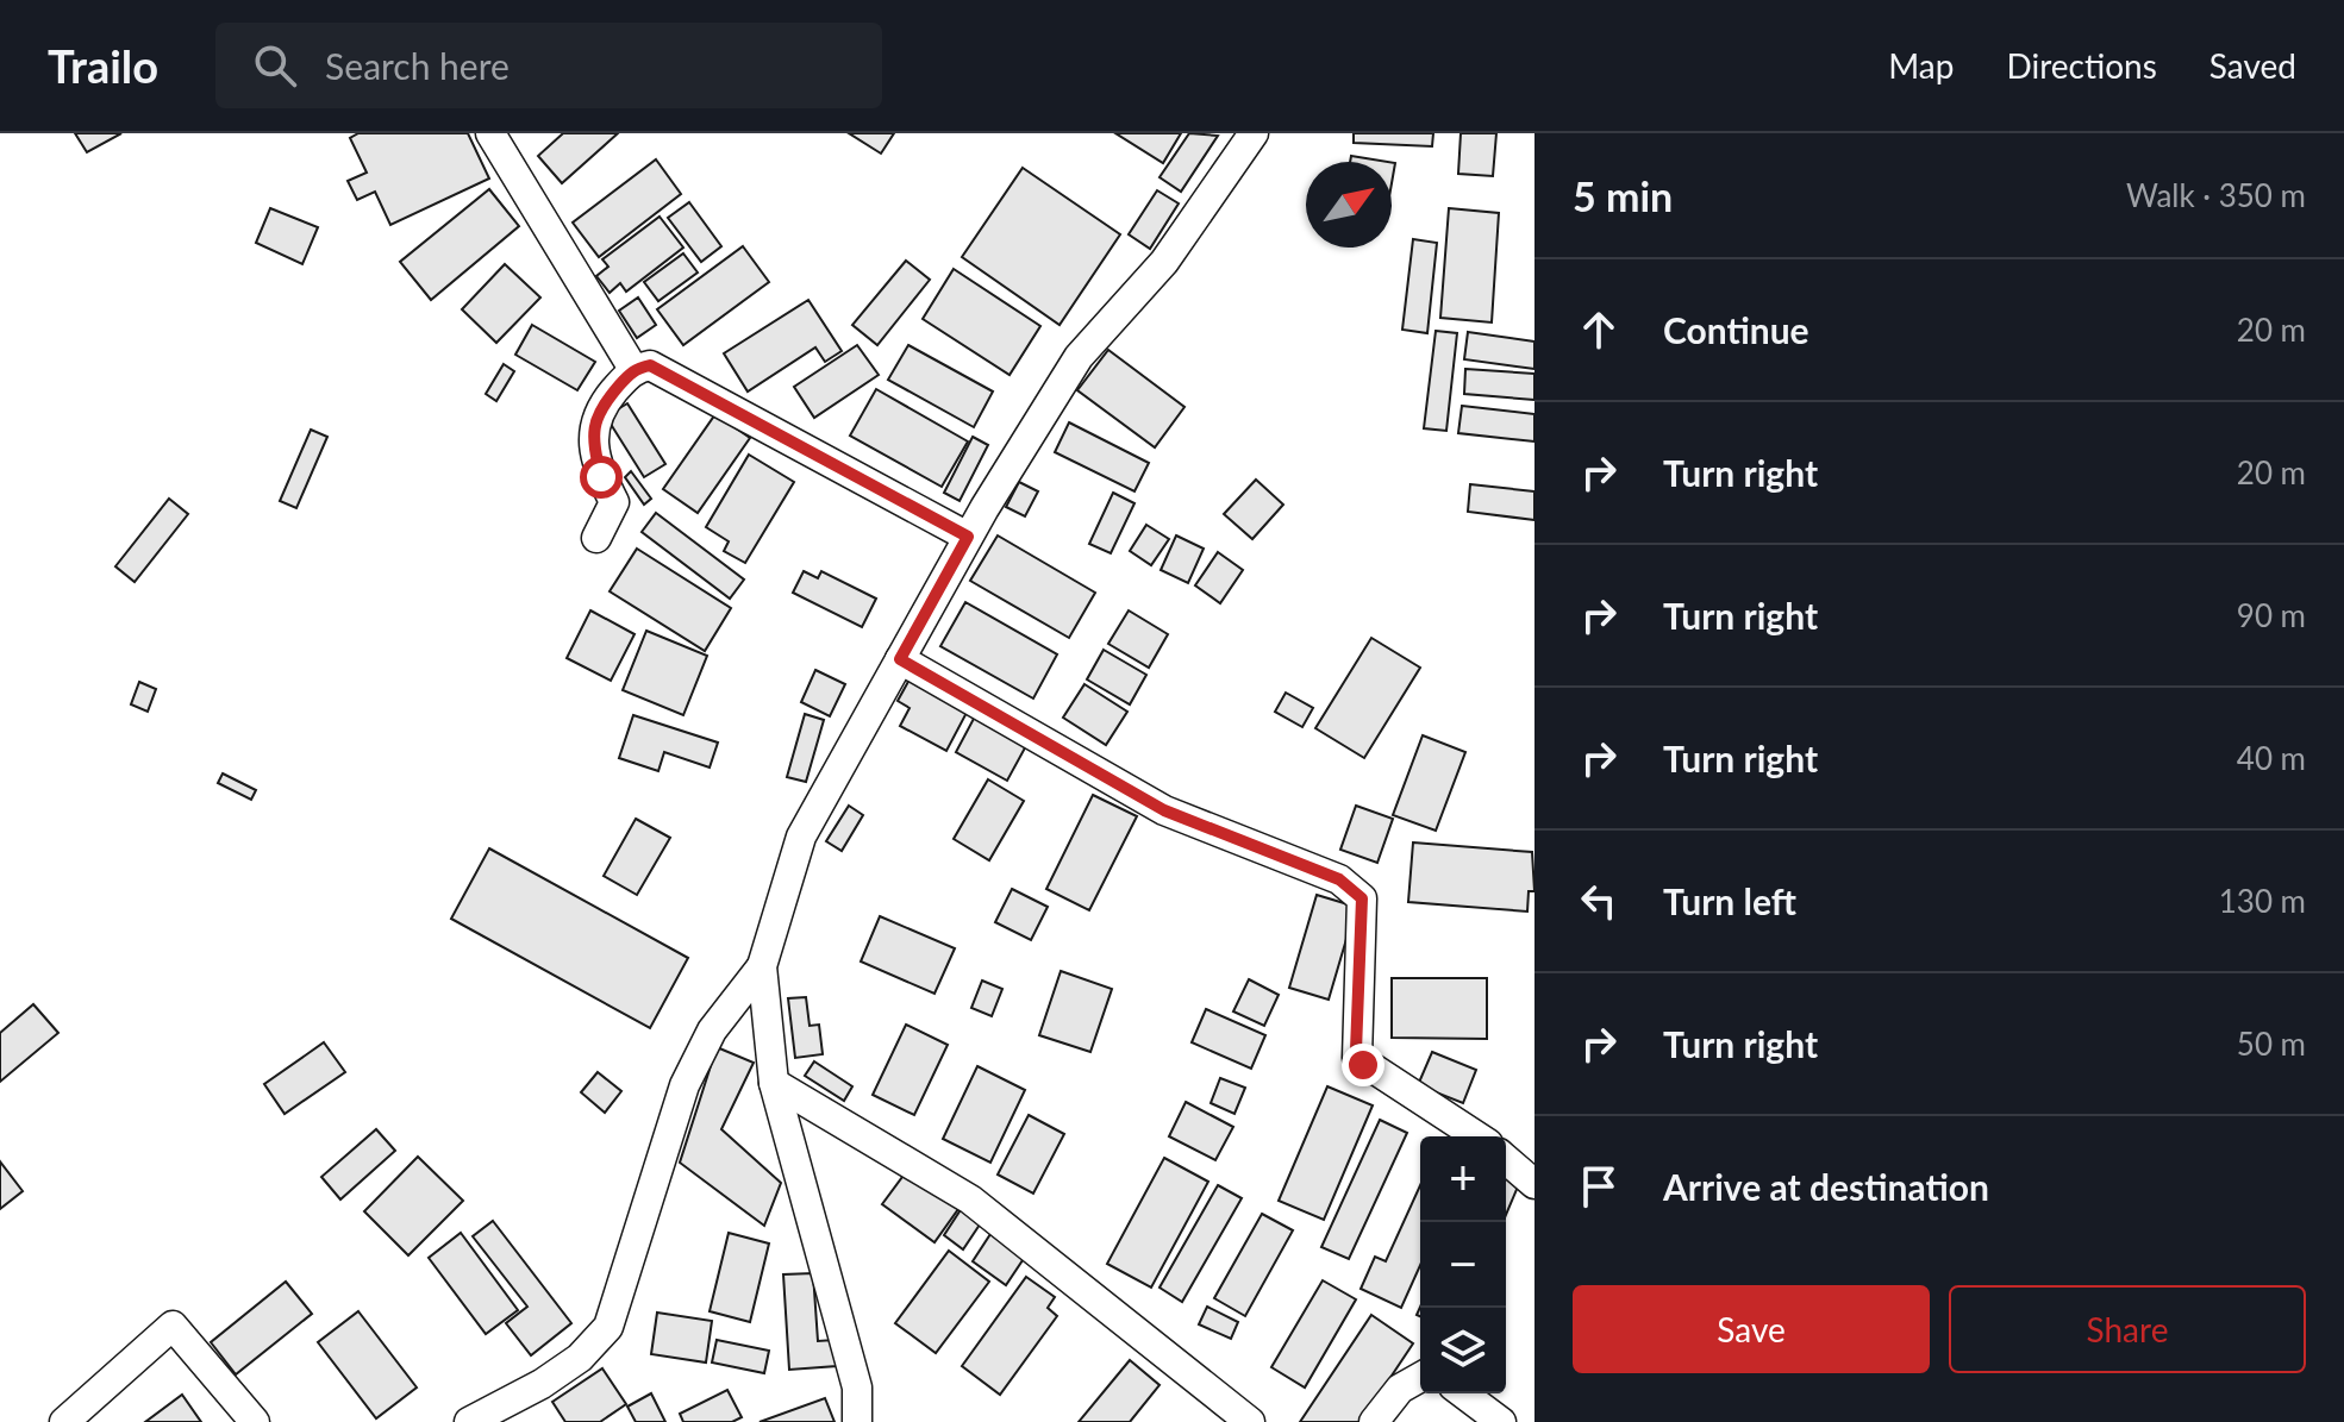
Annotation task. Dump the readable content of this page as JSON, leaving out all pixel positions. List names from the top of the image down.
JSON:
{
  "north": "top right",
  "page": {
    "header": "Trailo",
    "search": "Search here",
    "nav": ["Map", "Directions", "Saved"],
    "heading": ["5 min", "Walk · 350 m"],
    "list": [
      ["Continue", "20 m"],
      ["Turn right", "20 m"],
      ["Turn right", "90 m"],
      ["Turn right", "40 m"],
      ["Turn left", "130 m"],
      ["Turn right", "50 m"],
      "Arrive at destination"
    ],
    "map_buttons": ["+", "−"],
    "buttons": ["Save", "Share"]
  }
}
